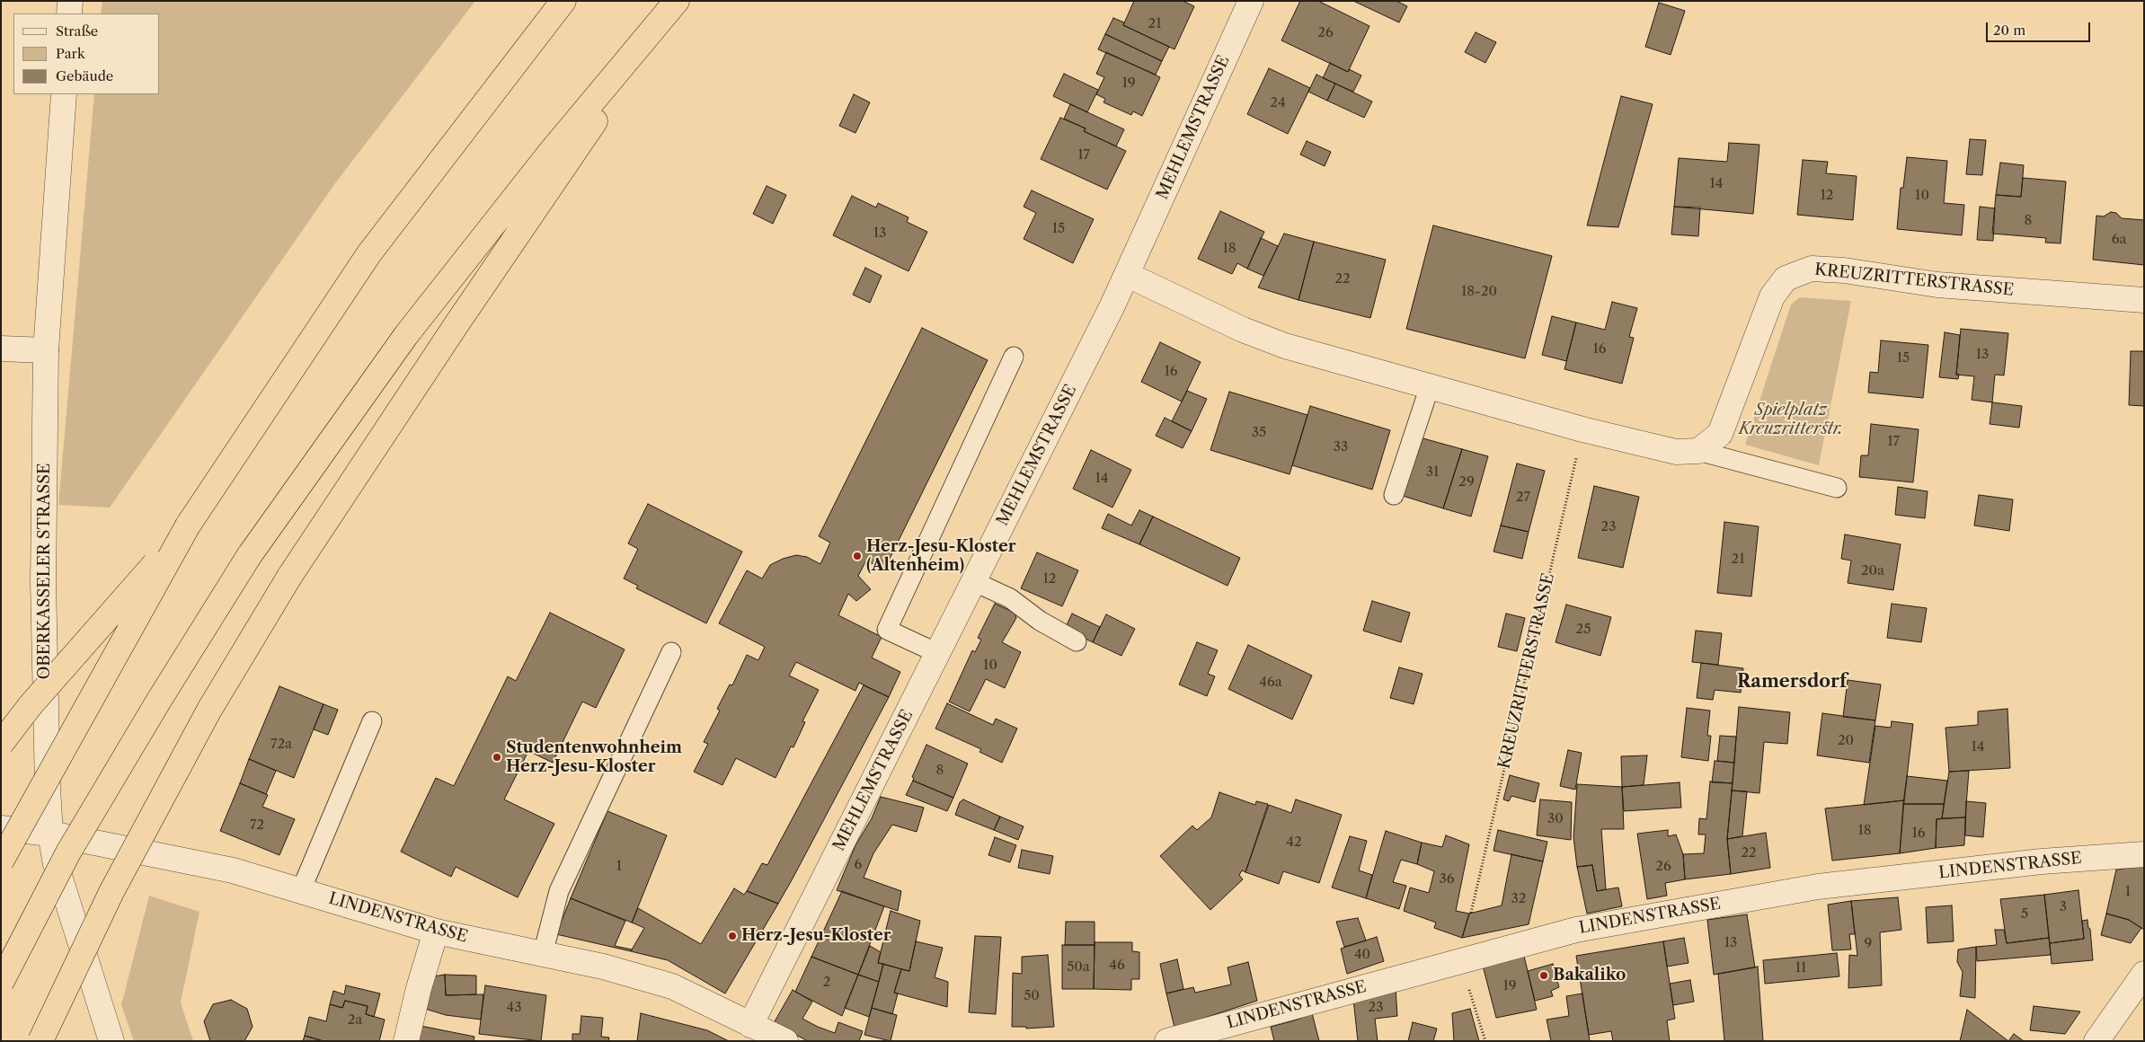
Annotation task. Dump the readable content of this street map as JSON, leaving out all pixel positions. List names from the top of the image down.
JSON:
{
  "streets": {
    "street": [
      "MEHLEMSTRASSE",
      "KREUZRITTERSTRASSE",
      "OBERKASSELER STRASSE",
      "LINDENSTRASSE"
    ]
  },
  "crossings": [
    ["MEHLEMSTRASSE", "LINDENSTRASSE"],
    ["OBERKASSELER STRASSE", "LINDENSTRASSE"]
  ],
  "districts": ["Ramersdorf"],
  "parks": ["Spielplatz Kreuzritterstr."],
  "places": [
    "Herz-Jesu-Kloster (Altenheim)",
    "Studentenwohnheim Herz-Jesu-Kloster",
    "Herz-Jesu-Kloster",
    "Bakaliko"
  ],
  "house_numbers": [
    "21",
    "26",
    "19",
    "24",
    "17",
    "14",
    "12",
    "10",
    "8",
    "15",
    "13",
    "6a",
    "18",
    "22",
    "18-20",
    "16",
    "13",
    "15",
    "16",
    "35",
    "17",
    "33",
    "31",
    "14",
    "29",
    "27",
    "23",
    "21",
    "20a",
    "12",
    "25",
    "10",
    "46a",
    "20",
    "72a",
    "14",
    "8",
    "30",
    "72",
    "18",
    "16",
    "42",
    "22",
    "6",
    "1",
    "26",
    "36",
    "1",
    "32",
    "3",
    "5",
    "13",
    "9",
    "40",
    "46",
    "50a",
    "11",
    "2",
    "19",
    "50",
    "43",
    "23",
    "2a"
  ],
  "legend": ["Straße", "Park", "Gebäude"],
  "scale_bar": "20 m"
}
